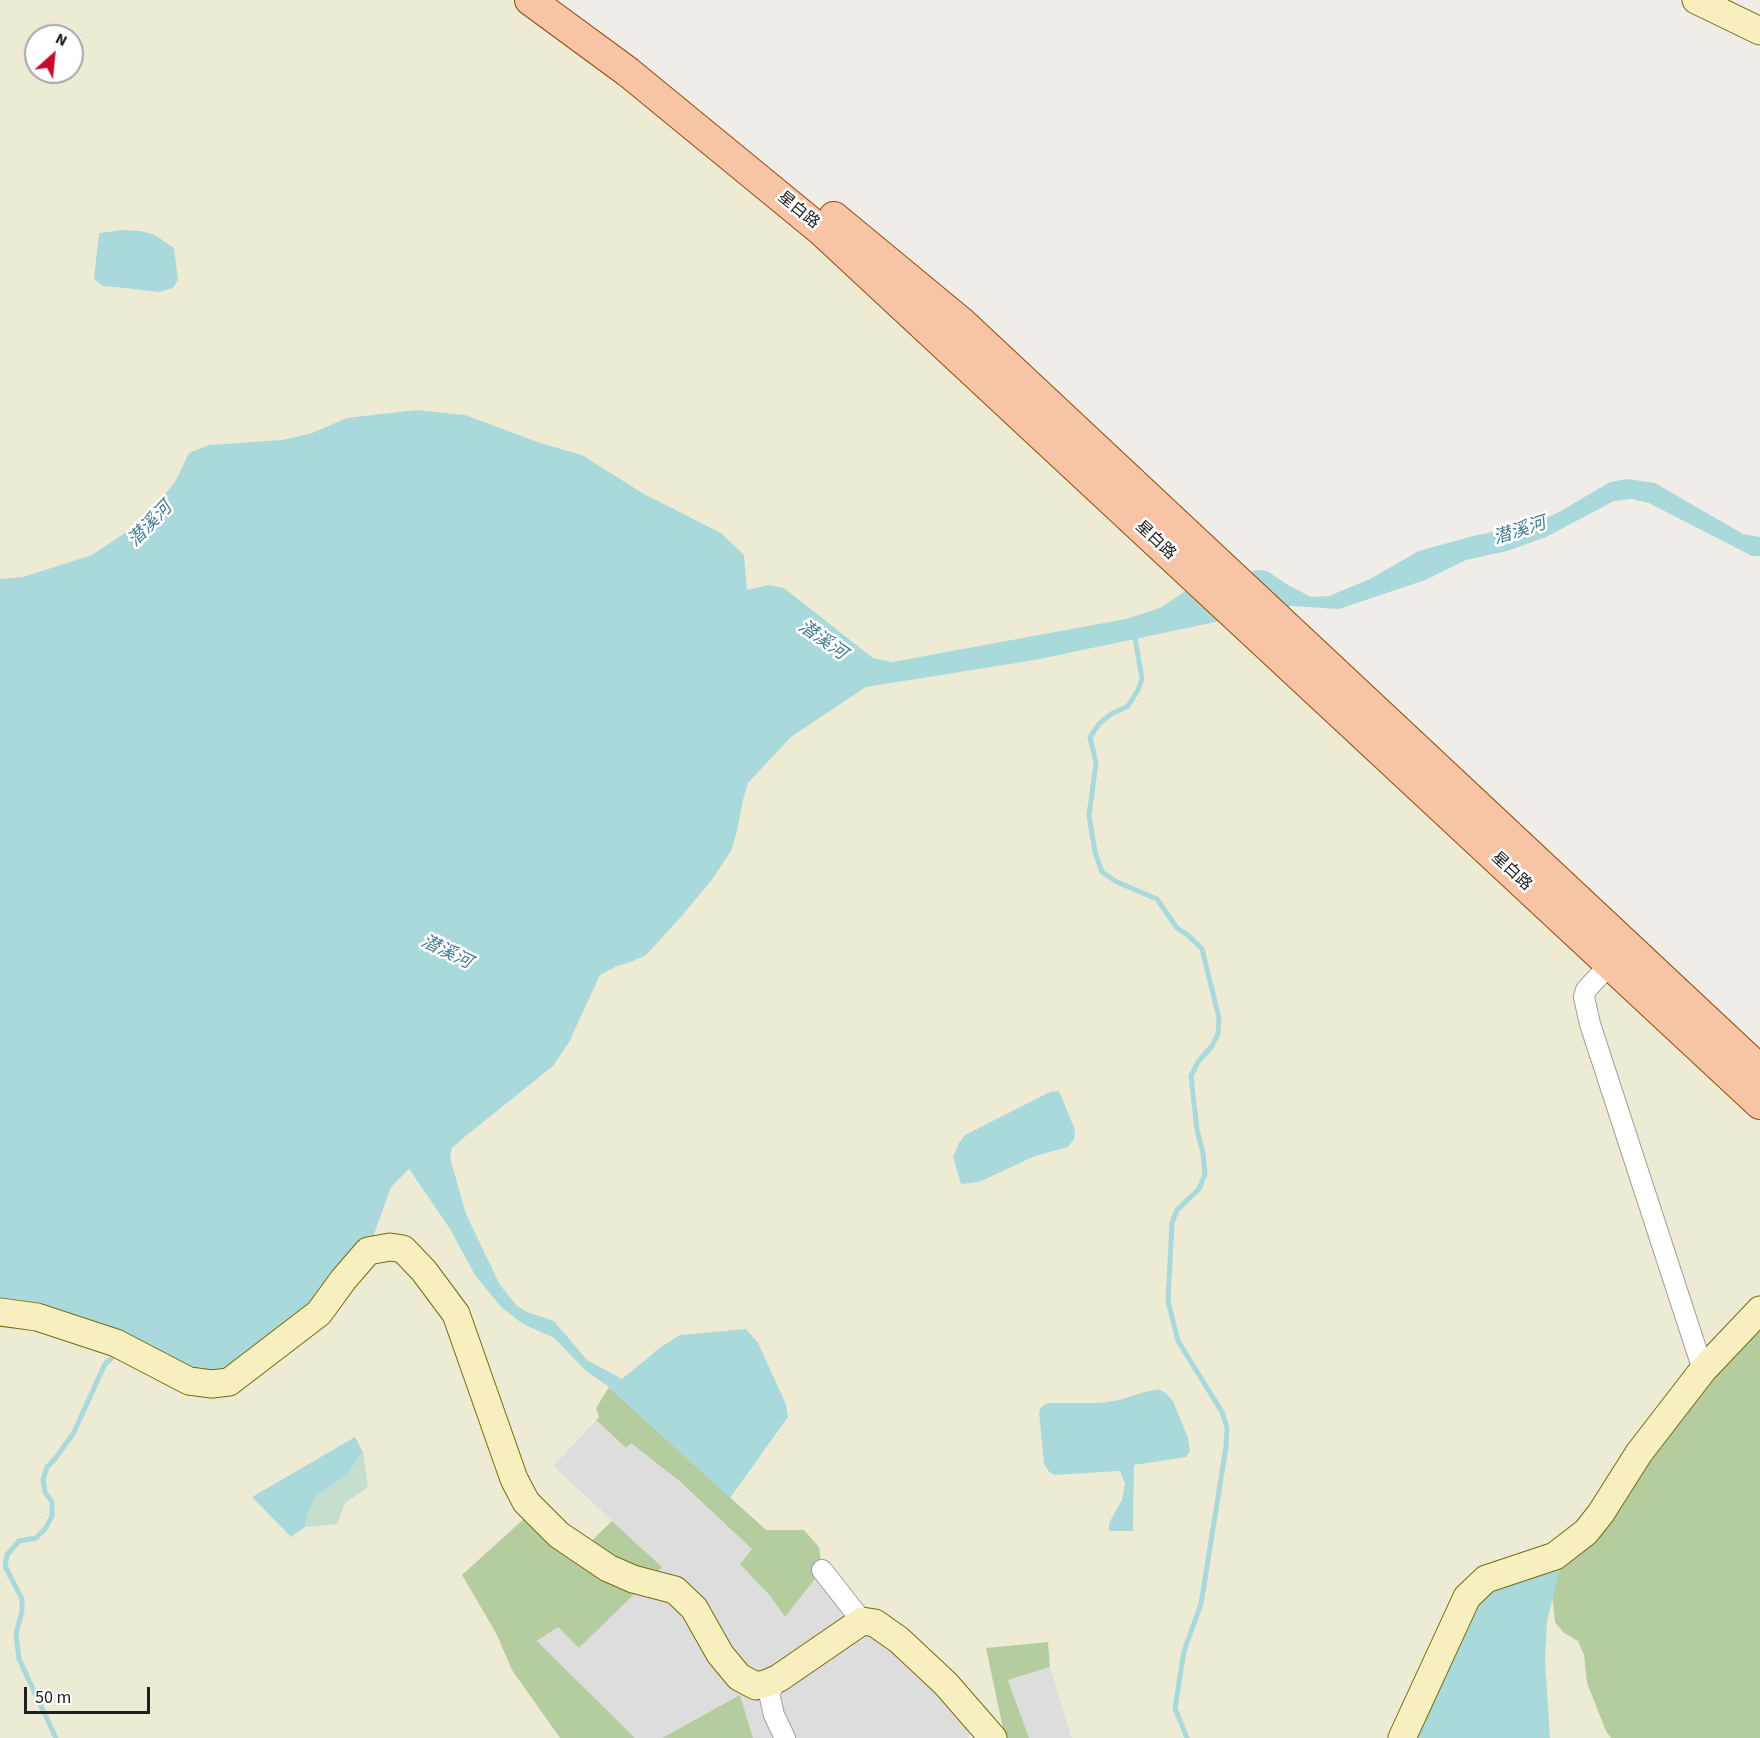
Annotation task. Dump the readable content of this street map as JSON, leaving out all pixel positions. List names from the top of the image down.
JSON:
{
  "streets": {
    "main road": ["星白路"]
  },
  "water": ["潜溪河"],
  "scale_bar": "50 m",
  "north": "top right"
}
